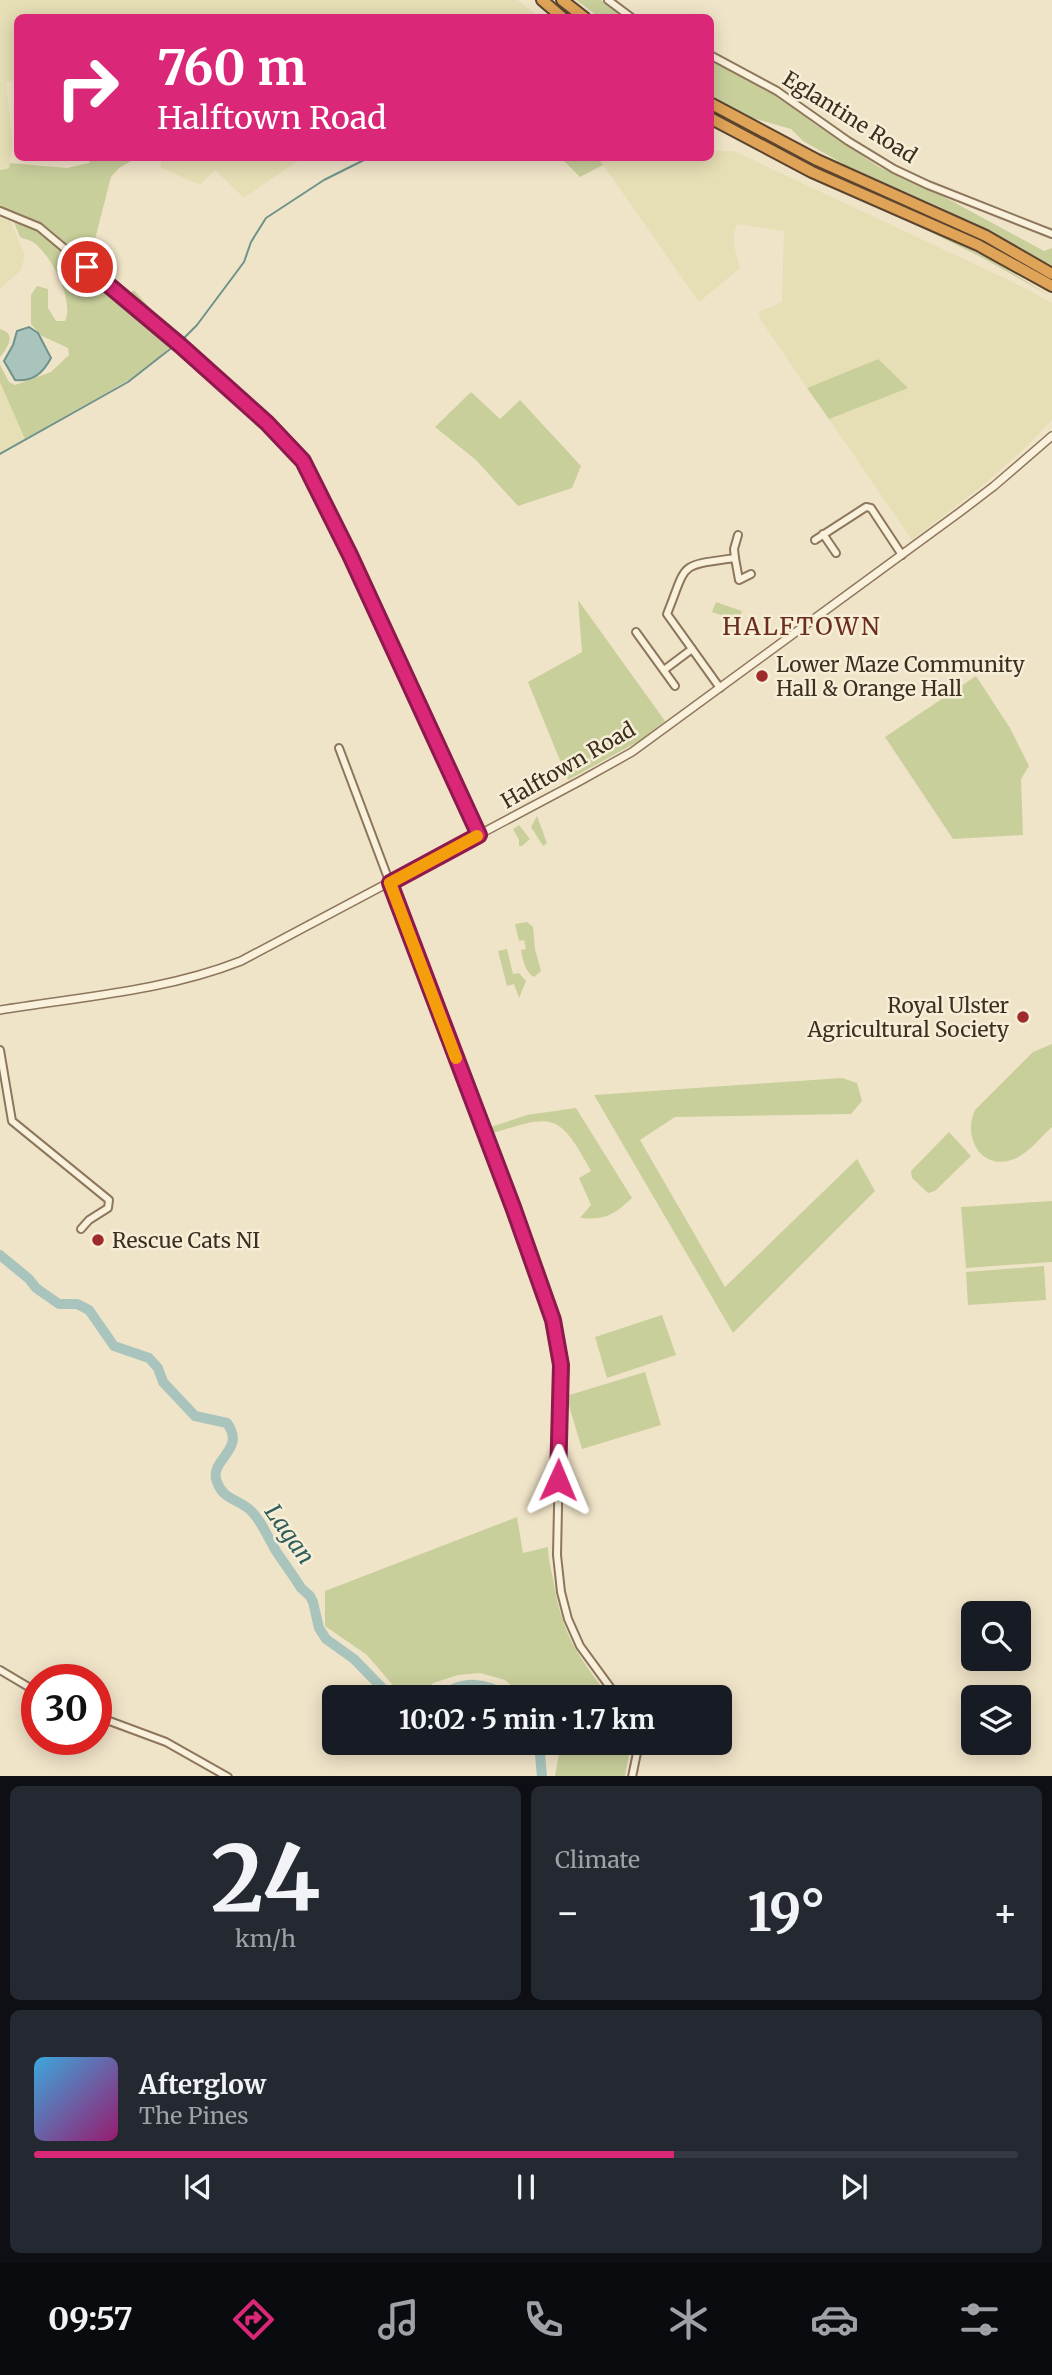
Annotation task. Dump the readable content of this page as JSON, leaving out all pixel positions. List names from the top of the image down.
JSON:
{
  "streets": {
    "street": ["Eglantine Road", "Halftown Road"]
  },
  "districts": ["HALFTOWN"],
  "water": ["Lagan"],
  "places": ["Lower Maze Community Hall & Orange Hall", "Royal Ulster Agricultural Society", "Rescue Cats NI"],
  "page": {
    "turn": ["760 m", "Halftown Road"],
    "limit": "30",
    "trip": "10:02 · 5 min · 1.7 km",
    "tile": [
      ["24", "km/h"],
      "Climate"
    ],
    "heat": ["−", "19°", "+"],
    "song": ["Afterglow", "The Pines"],
    "tabs": "09:57"
  }
}
